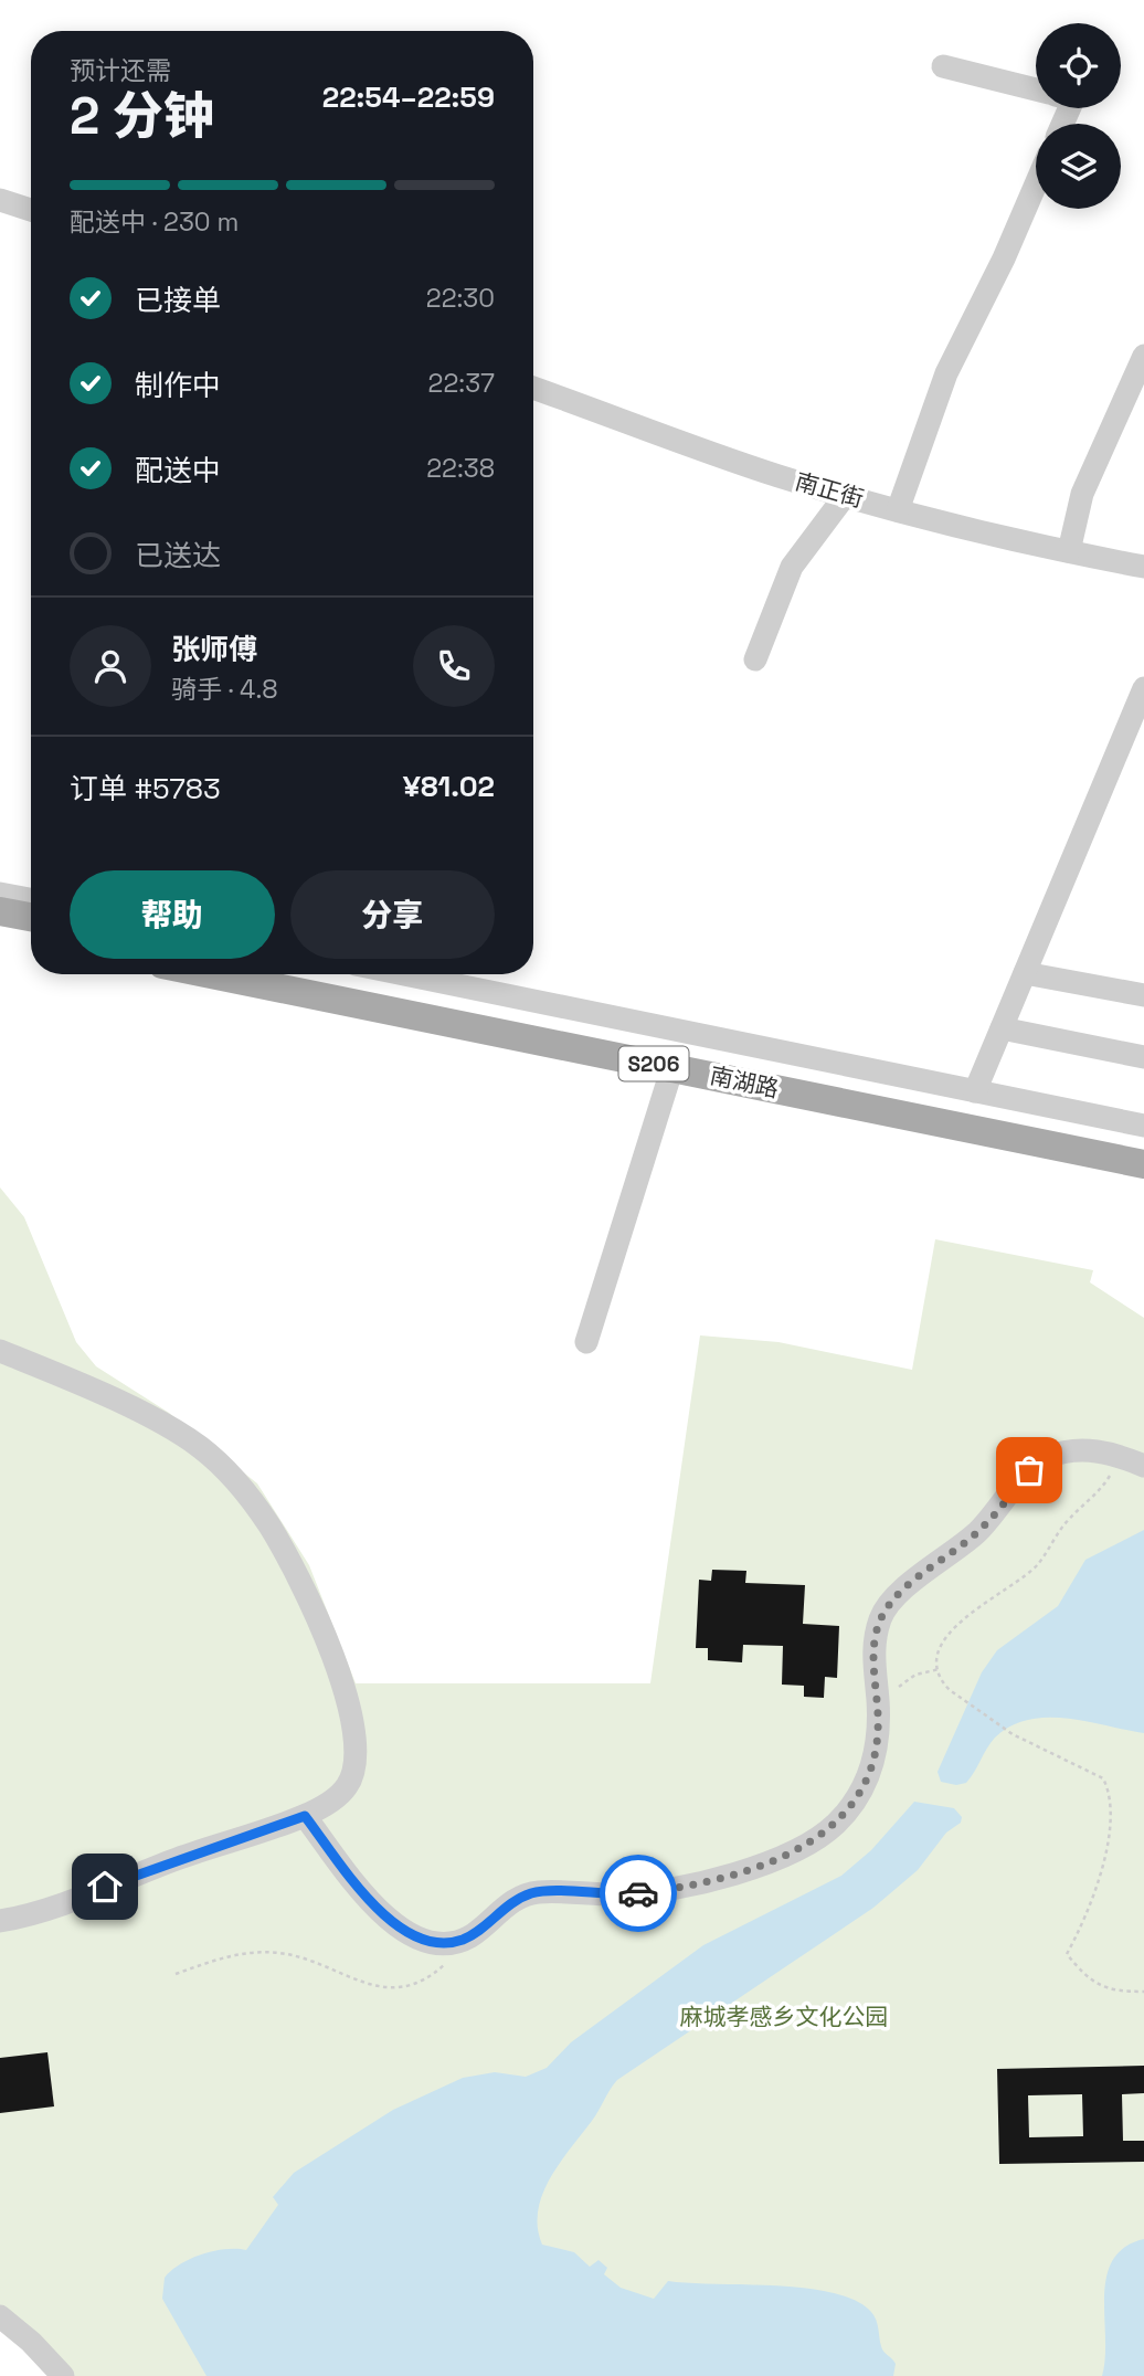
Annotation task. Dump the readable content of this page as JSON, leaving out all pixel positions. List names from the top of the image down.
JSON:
{
  "streets": {
    "main road": ["S206", "南湖路"],
    "street": ["南正街"]
  },
  "parks": ["麻城孝感乡文化公园"],
  "page": {
    "heading": ["2 分钟", "预计还需", "22:54–22:59"],
    "panel": [
      "张师傅",
      "骑手 · 4.8",
      "订单 #5783",
      "¥81.02"
    ],
    "bar": "配送中 · 230 m",
    "list": [
      ["已接单", "22:30"],
      ["制作中", "22:37"],
      ["配送中", "22:38"],
      "已送达"
    ],
    "buttons": ["帮助", "分享"]
  }
}
